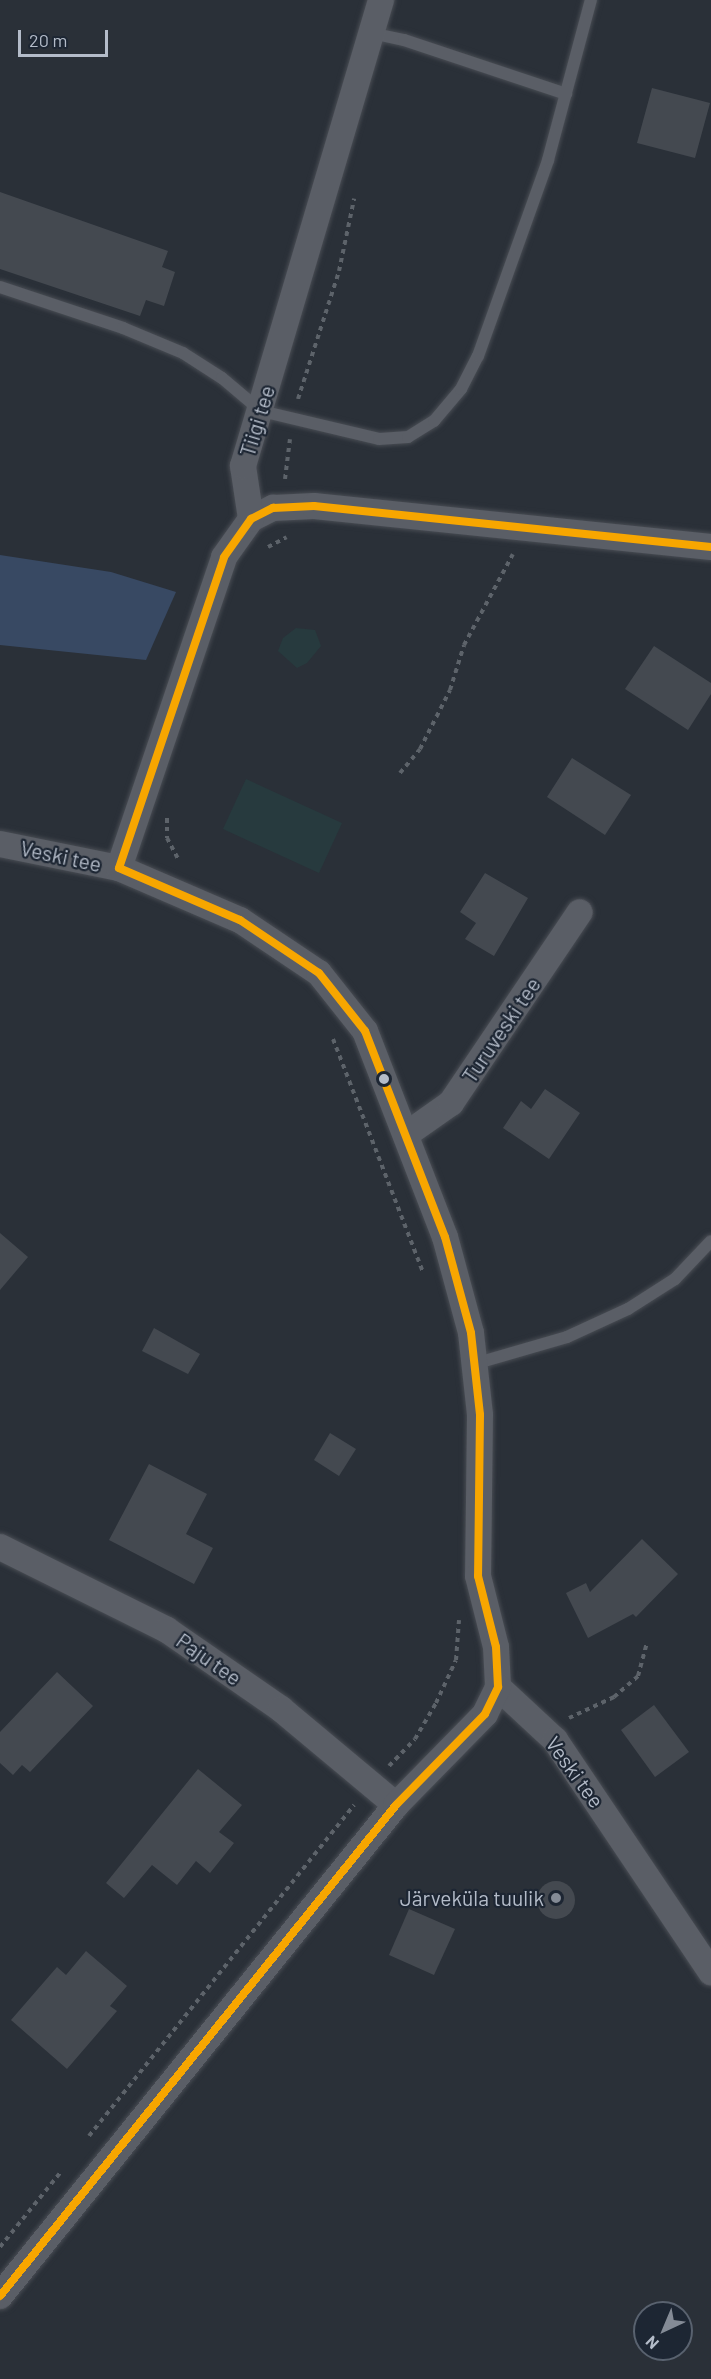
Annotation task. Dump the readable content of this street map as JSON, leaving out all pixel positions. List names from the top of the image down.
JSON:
{
  "streets": {
    "street": [
      "Tiigi tee",
      "Veski tee",
      "Turuveski tee",
      "Paju tee"
    ]
  },
  "crossings": [
    ["Veski tee", "Turuveski tee"]
  ],
  "places": ["Järveküla tuulik"],
  "scale_bar": "20 m",
  "north": "bottom left"
}
